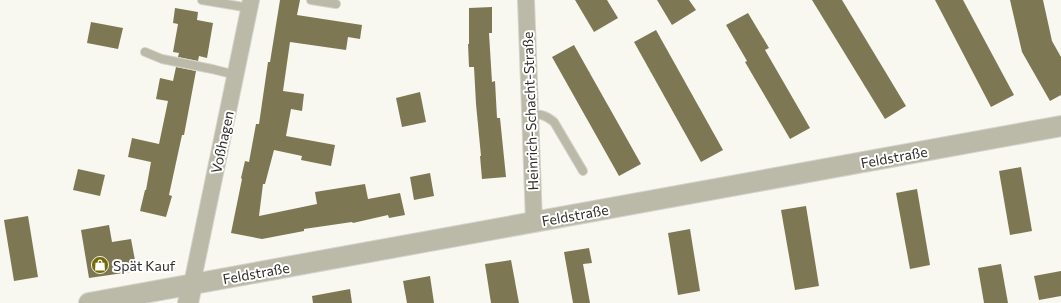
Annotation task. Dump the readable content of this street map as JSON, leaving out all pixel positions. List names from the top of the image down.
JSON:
{
  "streets": {
    "street": ["Heinrich-Schacht-Straße", "Voßhagen", "Feldstraße"]
  },
  "crossings": [
    ["Heinrich-Schacht-Straße", "Feldstraße"],
    ["Voßhagen", "Feldstraße"]
  ],
  "places": {
    "shop": ["Spät Kauf"]
  }
}
